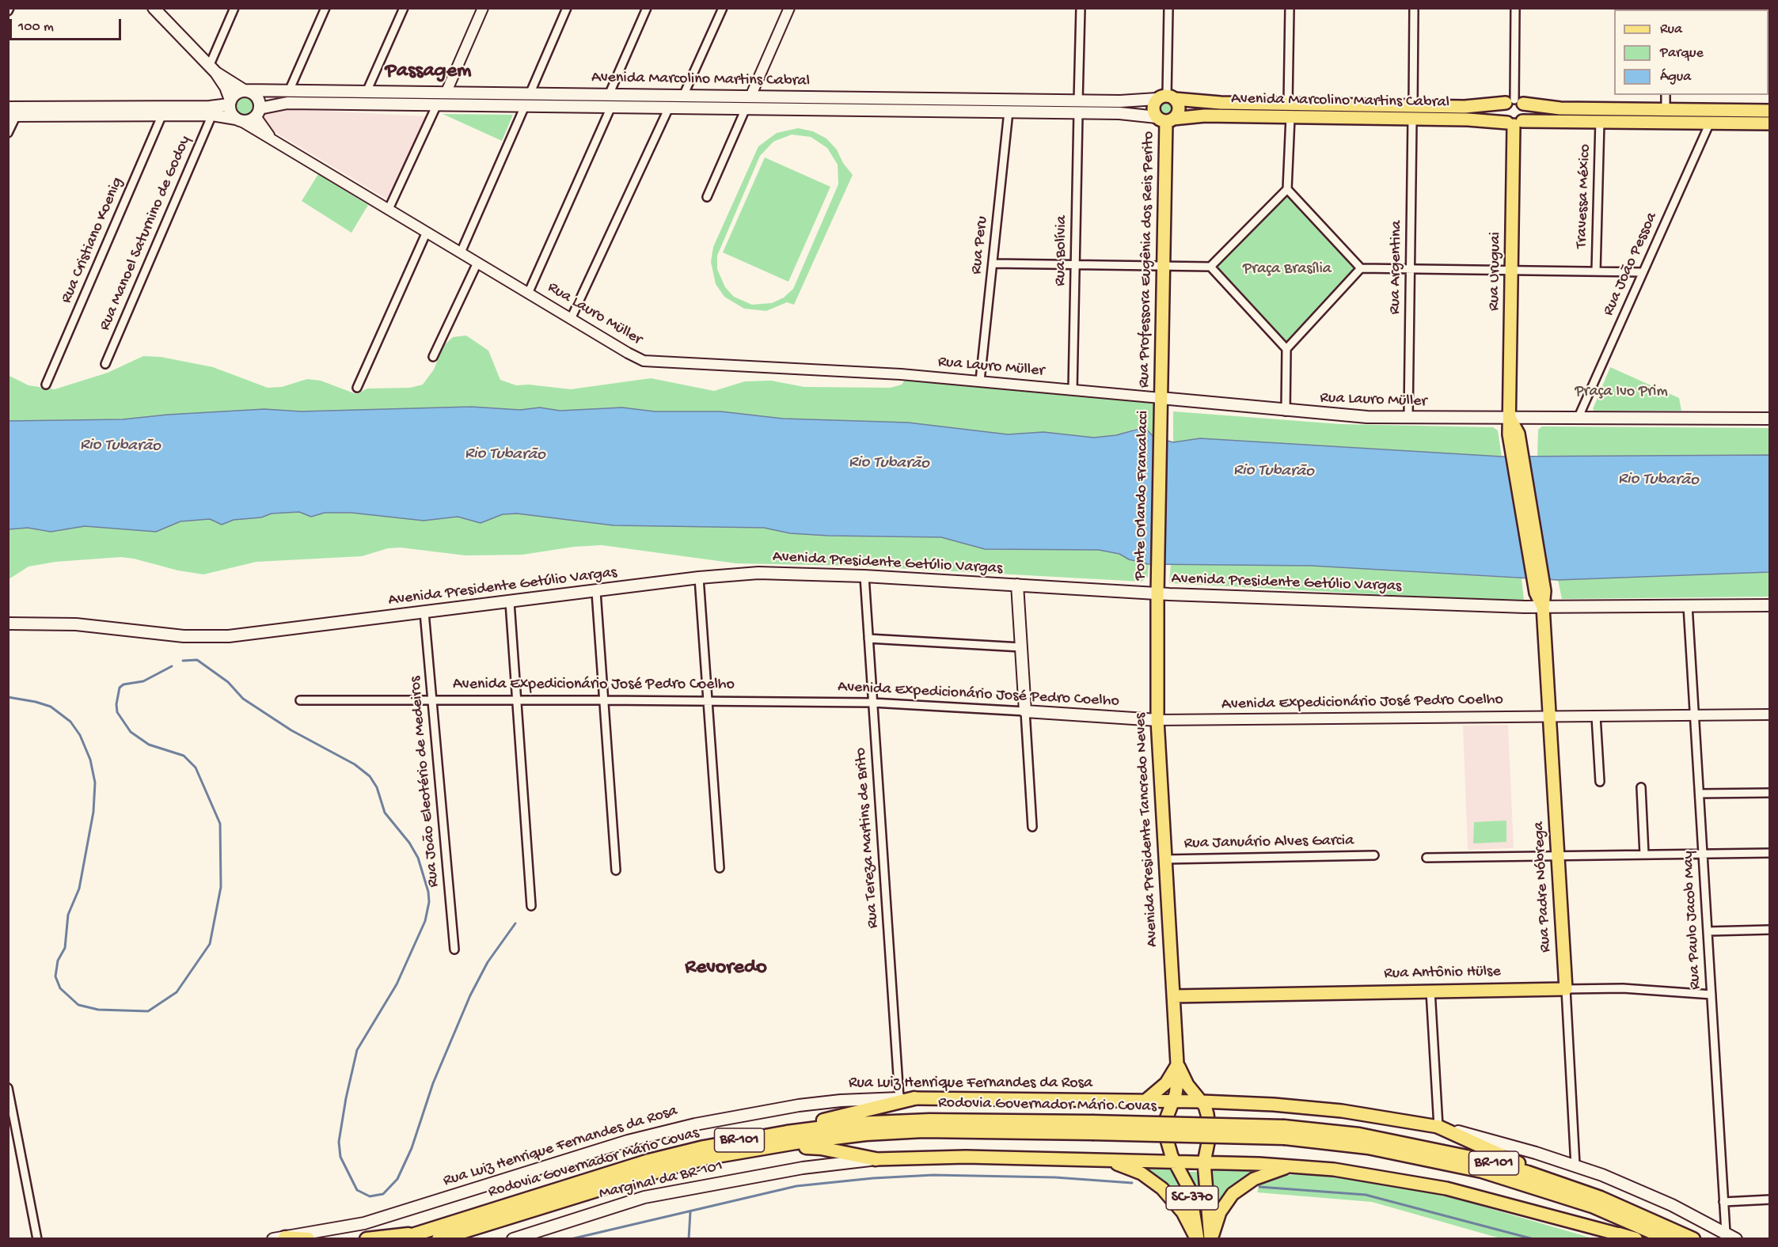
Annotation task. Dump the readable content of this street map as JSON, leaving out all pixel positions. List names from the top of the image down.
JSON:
{
  "streets": {
    "highway": ["Rodovia Governador Mário Covas", "BR-101"],
    "main road": [
      "Avenida Marcolino Martins Cabral",
      "Rua Professora Eugênia dos Reis Perito",
      "Rua Uruguai",
      "Rua Lauro Müller",
      "Ponte Orlando Francalacci",
      "Avenida Presidente Getúlio Vargas",
      "Avenida Expedicionário José Pedro Coelho",
      "Avenida Presidente Tancredo Neves",
      "Rua Padre Nóbrega",
      "Rua Antônio Hülse",
      "Rua Luiz Henrique Fernandes da Rosa",
      "Marginal da BR-101",
      "SC-370"
    ],
    "street": [
      "Travessa México",
      "Rua Manoel Saturnino de Godoy",
      "Rua Cristiano Koenig",
      "Rua Peru",
      "Rua Bolívia",
      "Rua João Pessoa",
      "Rua Argentina",
      "Rua João Eleotério de Medeiros",
      "Rua Tereza Martins de Brito",
      "Rua Januário Alves Garcia",
      "Rua Paulo Jacob May"
    ]
  },
  "crossings": [
    ["Avenida Marcolino Martins Cabral", "Travessa México"],
    ["Avenida Marcolino Martins Cabral", "Rua Peru"],
    ["Avenida Marcolino Martins Cabral", "Rua Bolívia"],
    ["Avenida Marcolino Martins Cabral", "Rua Professora Eugênia dos Reis Perito"],
    ["Avenida Marcolino Martins Cabral", "Rua João Pessoa"],
    ["Avenida Marcolino Martins Cabral", "Rua Argentina"],
    ["Avenida Marcolino Martins Cabral", "Rua Uruguai"],
    ["Avenida Marcolino Martins Cabral", "Rua Lauro Müller"],
    ["Rua Peru", "Rua Lauro Müller"],
    ["Rua Bolívia", "Rua Lauro Müller"],
    ["Rua Professora Eugênia dos Reis Perito", "Rua Lauro Müller"],
    ["Rua Professora Eugênia dos Reis Perito", "Ponte Orlando Francalacci"],
    ["Rua João Pessoa", "Rua Lauro Müller"],
    ["Rua Argentina", "Rua Lauro Müller"],
    ["Rua Uruguai", "Rua Lauro Müller"],
    ["Rua Uruguai", "Rua Padre Nóbrega"],
    ["Rua Lauro Müller", "Ponte Orlando Francalacci"],
    ["Ponte Orlando Francalacci", "Avenida Presidente Getúlio Vargas"],
    ["Ponte Orlando Francalacci", "Avenida Presidente Tancredo Neves"],
    ["Avenida Presidente Getúlio Vargas", "Rua João Eleotério de Medeiros"],
    ["Avenida Presidente Getúlio Vargas", "Avenida Presidente Tancredo Neves"],
    ["Avenida Presidente Getúlio Vargas", "Rua Tereza Martins de Brito"],
    ["Avenida Presidente Getúlio Vargas", "Rua Padre Nóbrega"],
    ["Avenida Presidente Getúlio Vargas", "Rua Paulo Jacob May"],
    ["Avenida Expedicionário José Pedro Coelho", "Rua João Eleotério de Medeiros"],
    ["Avenida Expedicionário José Pedro Coelho", "Avenida Presidente Tancredo Neves"],
    ["Avenida Expedicionário José Pedro Coelho", "Rua Tereza Martins de Brito"],
    ["Avenida Expedicionário José Pedro Coelho", "Rua Padre Nóbrega"],
    ["Avenida Expedicionário José Pedro Coelho", "Rua Paulo Jacob May"],
    ["Avenida Presidente Tancredo Neves", "Rua Januário Alves Garcia"],
    ["Avenida Presidente Tancredo Neves", "Rua Antônio Hülse"],
    ["Avenida Presidente Tancredo Neves", "Rua Luiz Henrique Fernandes da Rosa"],
    ["Avenida Presidente Tancredo Neves", "SC-370"],
    ["Rua Tereza Martins de Brito", "Rua Luiz Henrique Fernandes da Rosa"],
    ["Rua Padre Nóbrega", "Rua Antônio Hülse"],
    ["Rua Paulo Jacob May", "Rua Antônio Hülse"],
    ["Rua Luiz Henrique Fernandes da Rosa", "SC-370"]
  ],
  "districts": ["Passagem", "Revoredo"],
  "water": ["Rio Tubarão"],
  "parks": ["Praça Brasília", "Praça Ivo Prim"],
  "legend": ["Rua", "Parque", "Água"],
  "scale_bar": "100 m"
}
